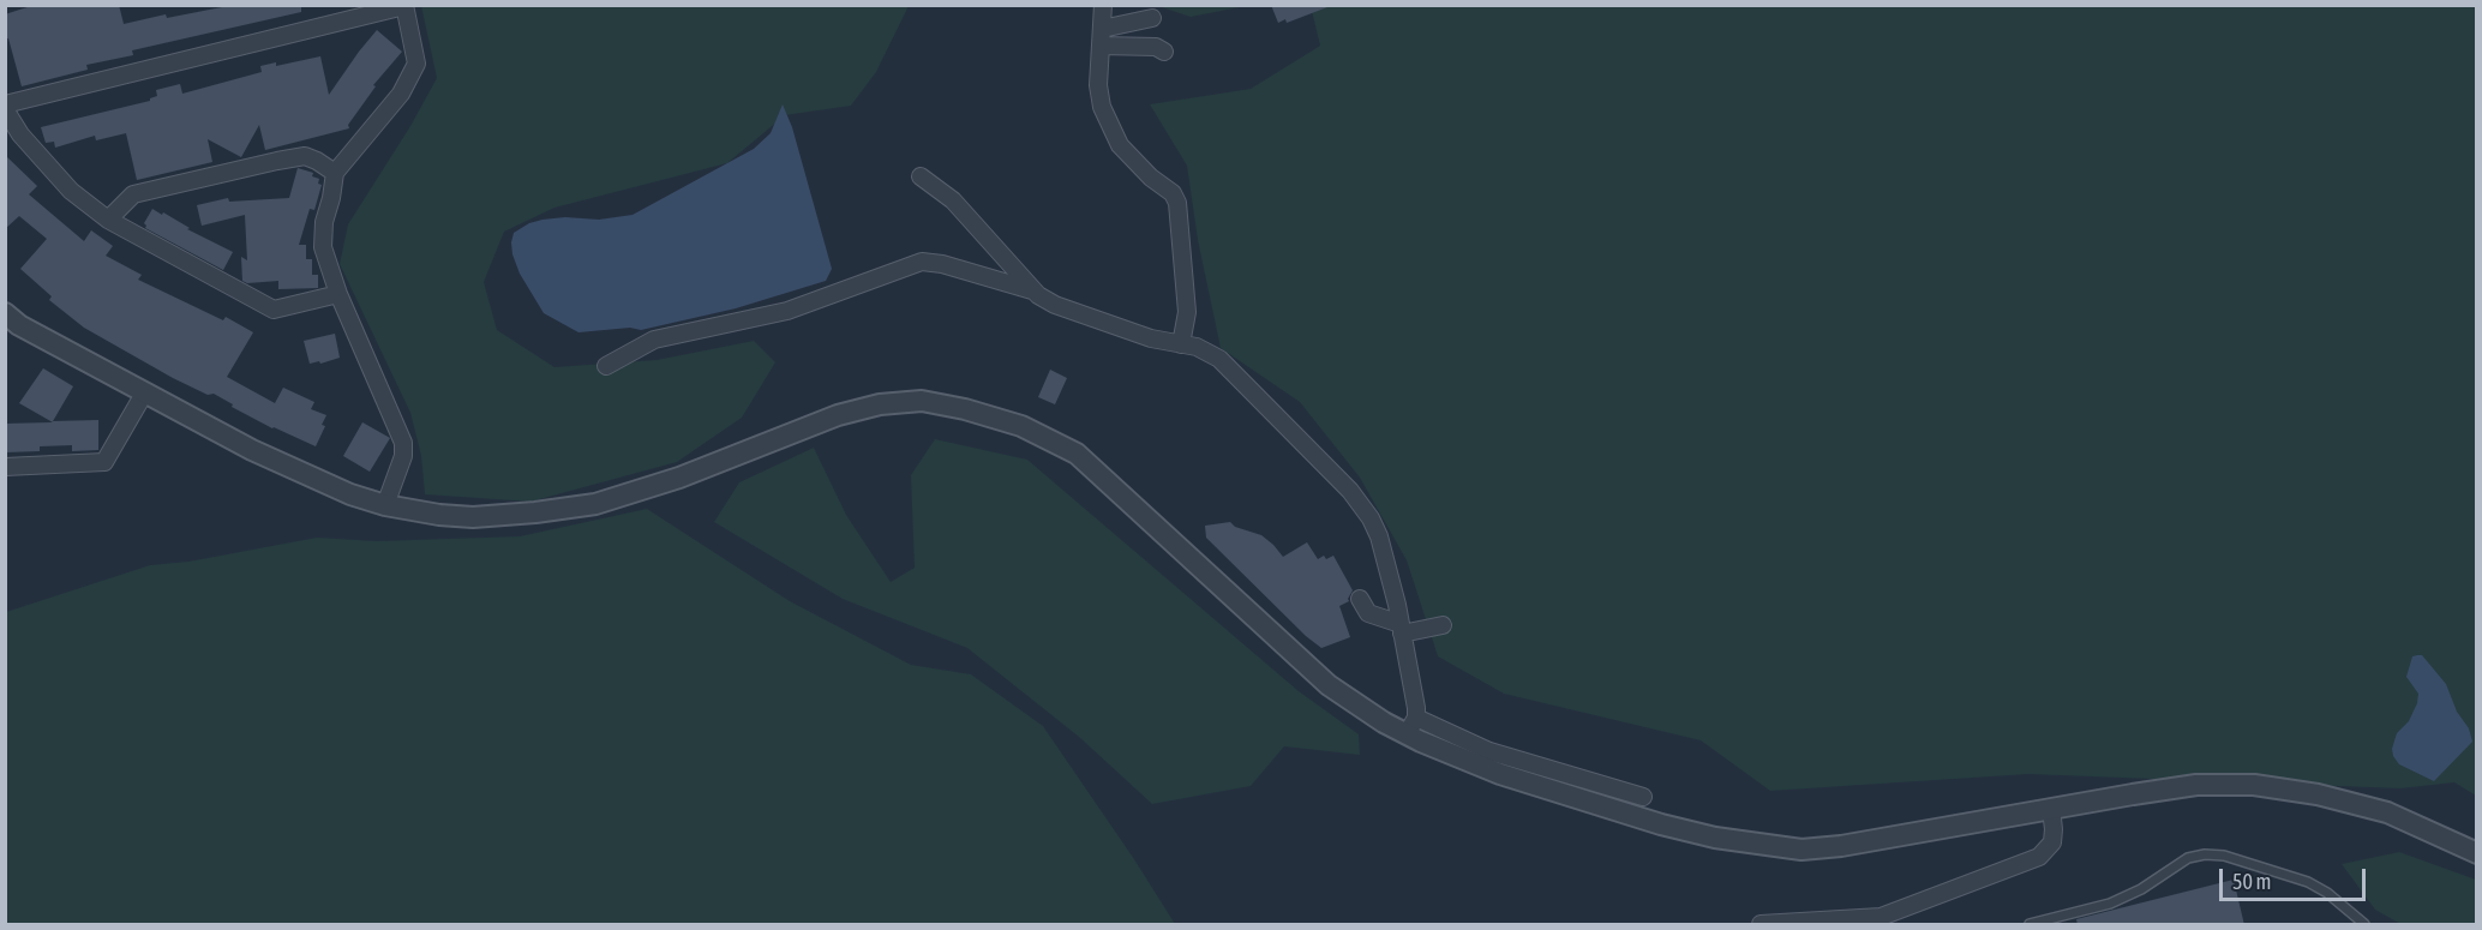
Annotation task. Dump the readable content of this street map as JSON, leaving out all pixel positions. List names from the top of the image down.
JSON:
{
  "scale_bar": "50 m"
}
